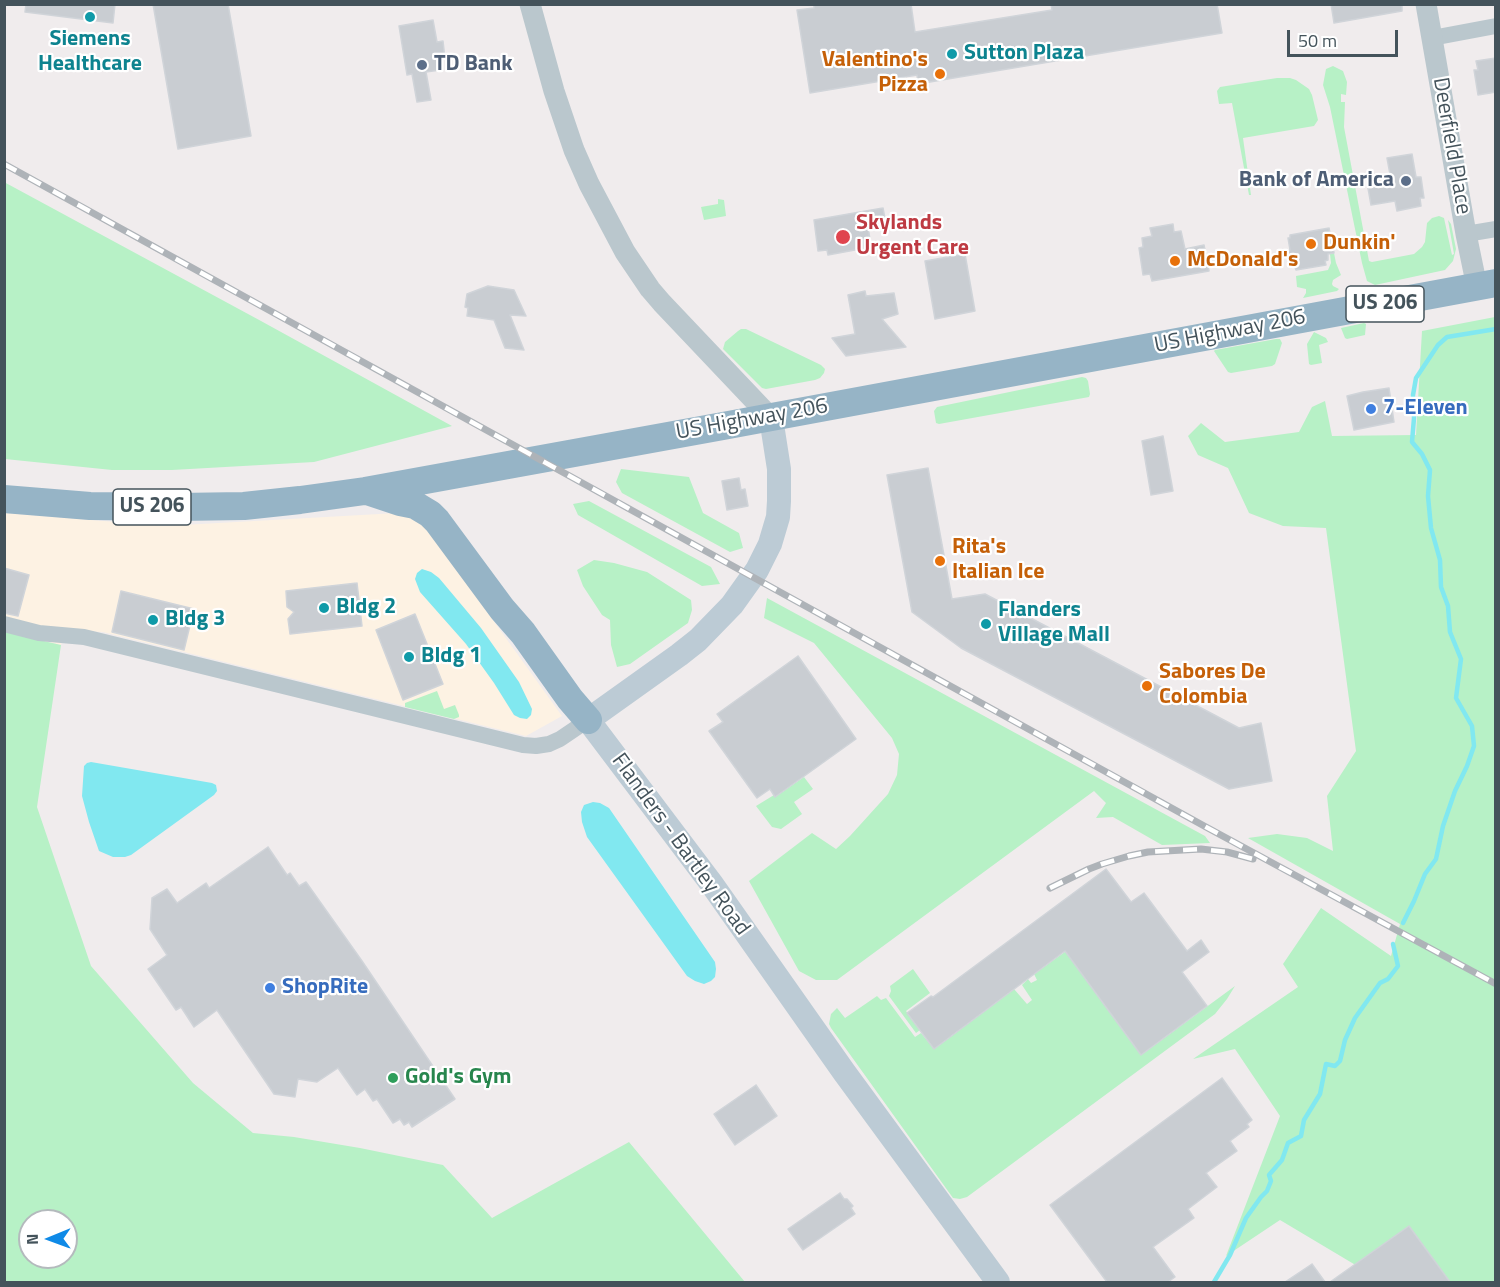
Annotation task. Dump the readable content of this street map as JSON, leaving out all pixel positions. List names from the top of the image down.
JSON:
{
  "streets": {
    "highway": ["US 206", "US Highway 206"],
    "main road": ["Flanders - Bartley Road"],
    "street": ["Deerfield Place"]
  },
  "crossings": [
    ["Deerfield Place", "US Highway 206"]
  ],
  "places": [
    "Siemens Healthcare",
    "Sutton Plaza",
    "TD Bank",
    "Valentino's Pizza",
    "Bank of America",
    "Skylands Urgent Care",
    "Dunkin'",
    "McDonald's",
    "7-Eleven",
    "Rita's Italian Ice",
    "Bldg 2",
    "Bldg 3",
    "Flanders Village Mall",
    "Bldg 1",
    "Sabores De Colombia",
    "ShopRite",
    "Gold's Gym"
  ],
  "scale_bar": "50 m",
  "north": "left"
}
